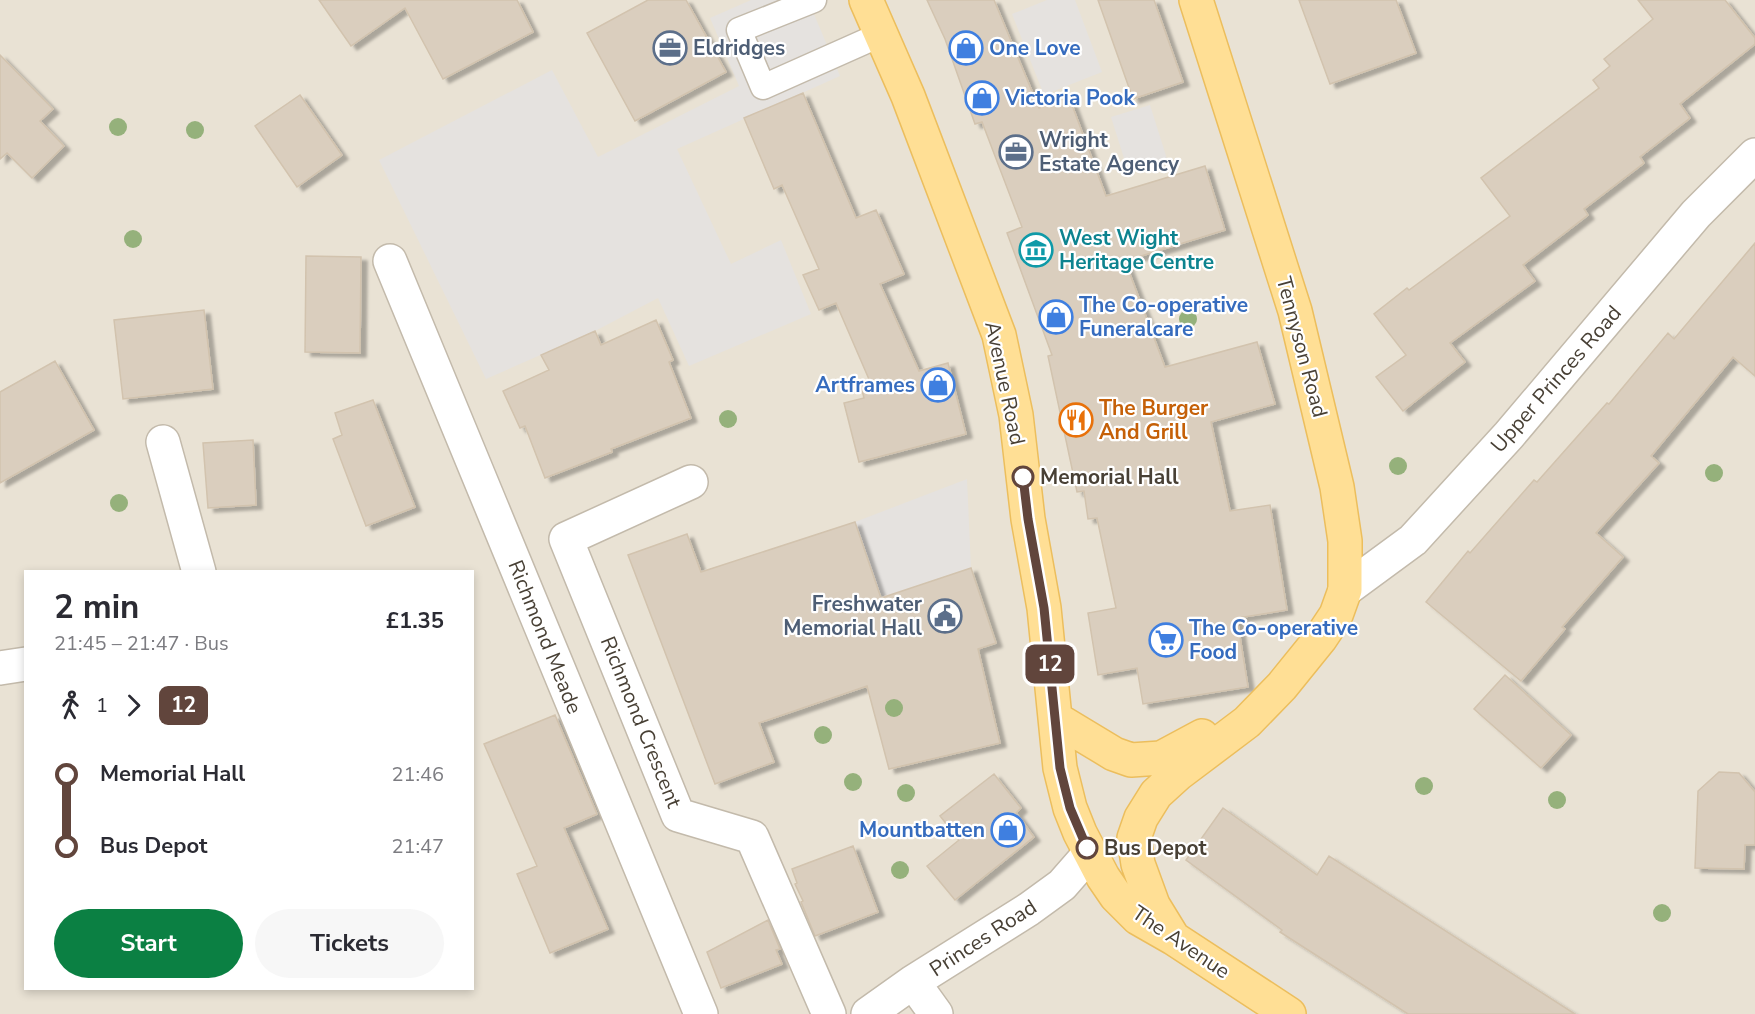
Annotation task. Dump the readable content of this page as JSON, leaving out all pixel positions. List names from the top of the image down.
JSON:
{
  "streets": {
    "main road": ["Tennyson Road", "Avenue Road", "The Avenue"],
    "street": [
      "Upper Princes Road",
      "Richmond Meade",
      "Richmond Crescent",
      "Princes Road"
    ]
  },
  "crossings": [
    ["Tennyson Road", "Upper Princes Road"],
    ["Tennyson Road", "Avenue Road"],
    ["Tennyson Road", "Princes Road"],
    ["Tennyson Road", "The Avenue"],
    ["Avenue Road", "Princes Road"],
    ["Avenue Road", "The Avenue"],
    ["Princes Road", "The Avenue"]
  ],
  "places": {
    "office": ["Eldridges", "Wright Estate Agency"],
    "shop": [
      "One Love",
      "Victoria Pook",
      "The Co-operative Funeralcare",
      "Artframes",
      "Mountbatten"
    ],
    "museum": ["West Wight Heritage Centre"],
    "restaurant": ["The Burger And Grill"],
    "other": ["Memorial Hall", "Bus Depot"],
    "public building": ["Freshwater Memorial Hall"],
    "supermarket": ["The Co-operative Food"]
  },
  "lines": ["bus line 12"],
  "page": {
    "on_map": "12",
    "heading": ["2 min", "21:45 – 21:47 · Bus", "£1.35"],
    "legs": ["1", "12"],
    "list": [
      {
        "name": "Memorial Hall",
        "value": "21:46"
      },
      {
        "name": "Bus Depot",
        "value": "21:47"
      }
    ],
    "buttons": ["Start", "Tickets"]
  }
}
